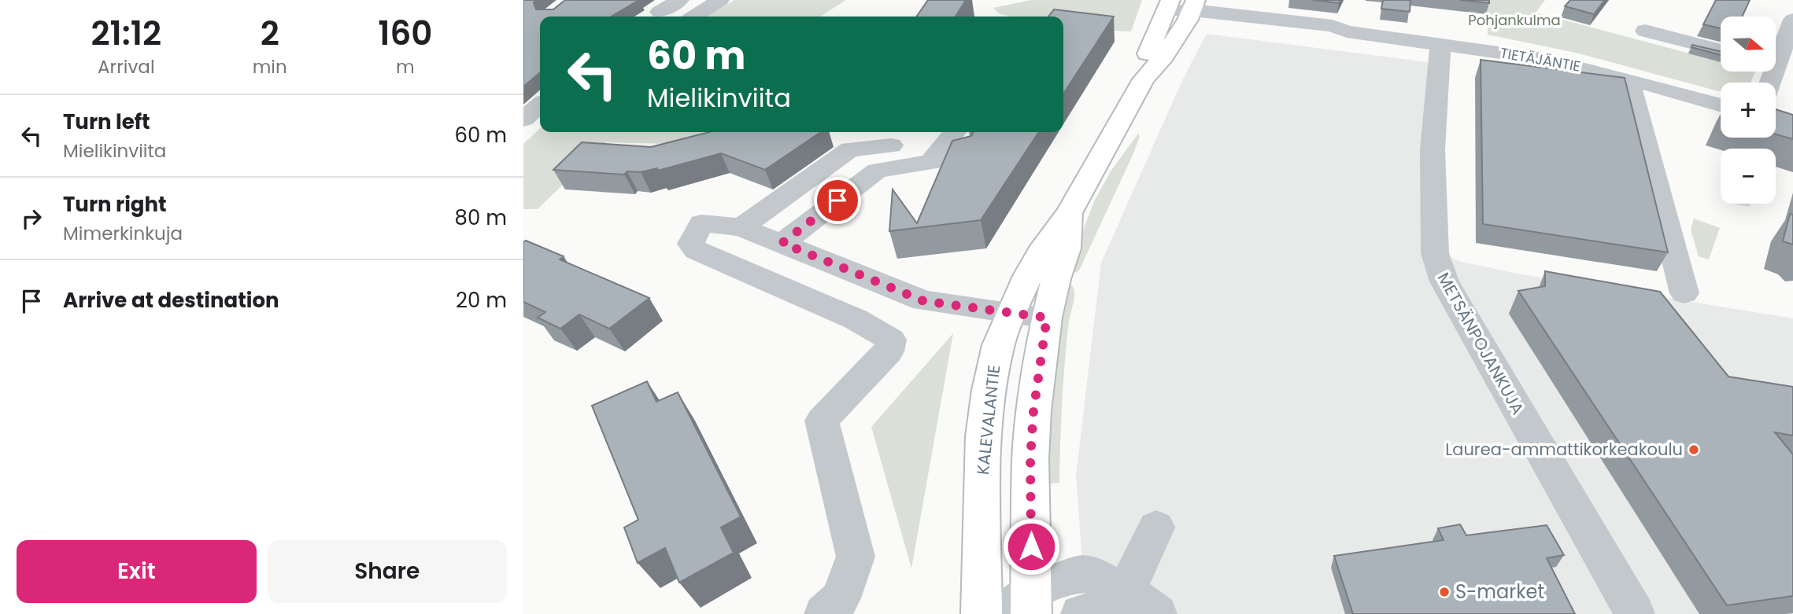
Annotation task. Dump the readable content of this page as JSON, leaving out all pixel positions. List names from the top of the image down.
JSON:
{
  "streets": {
    "main road": ["KALEVALANTIE"],
    "street": ["TIETÄJÄNTIE", "METSÄNPOJANKUJA"]
  },
  "crossings": [
    ["TIETÄJÄNTIE", "METSÄNPOJANKUJA"],
    ["TIETÄJÄNTIE", "KALEVALANTIE"]
  ],
  "parks": ["Pohjankulma"],
  "places": ["Laurea-ammattikorkeakoulu", "S-market"],
  "north": "right",
  "page": {
    "eta": [
      "21:12",
      "Arrival",
      "2",
      "min",
      "160",
      "m"
    ],
    "map_buttons": ["+", "−"],
    "turn": ["60 m", "Mielikinviita"],
    "list": [
      {
        "name": "Turn left",
        "note": "Mielikinviita",
        "value": "60 m"
      },
      {
        "name": "Turn right",
        "note": "Mimerkinkuja",
        "value": "80 m"
      },
      {
        "name": "Arrive at destination",
        "value": "20 m"
      }
    ],
    "buttons": ["Exit", "Share"]
  }
}
